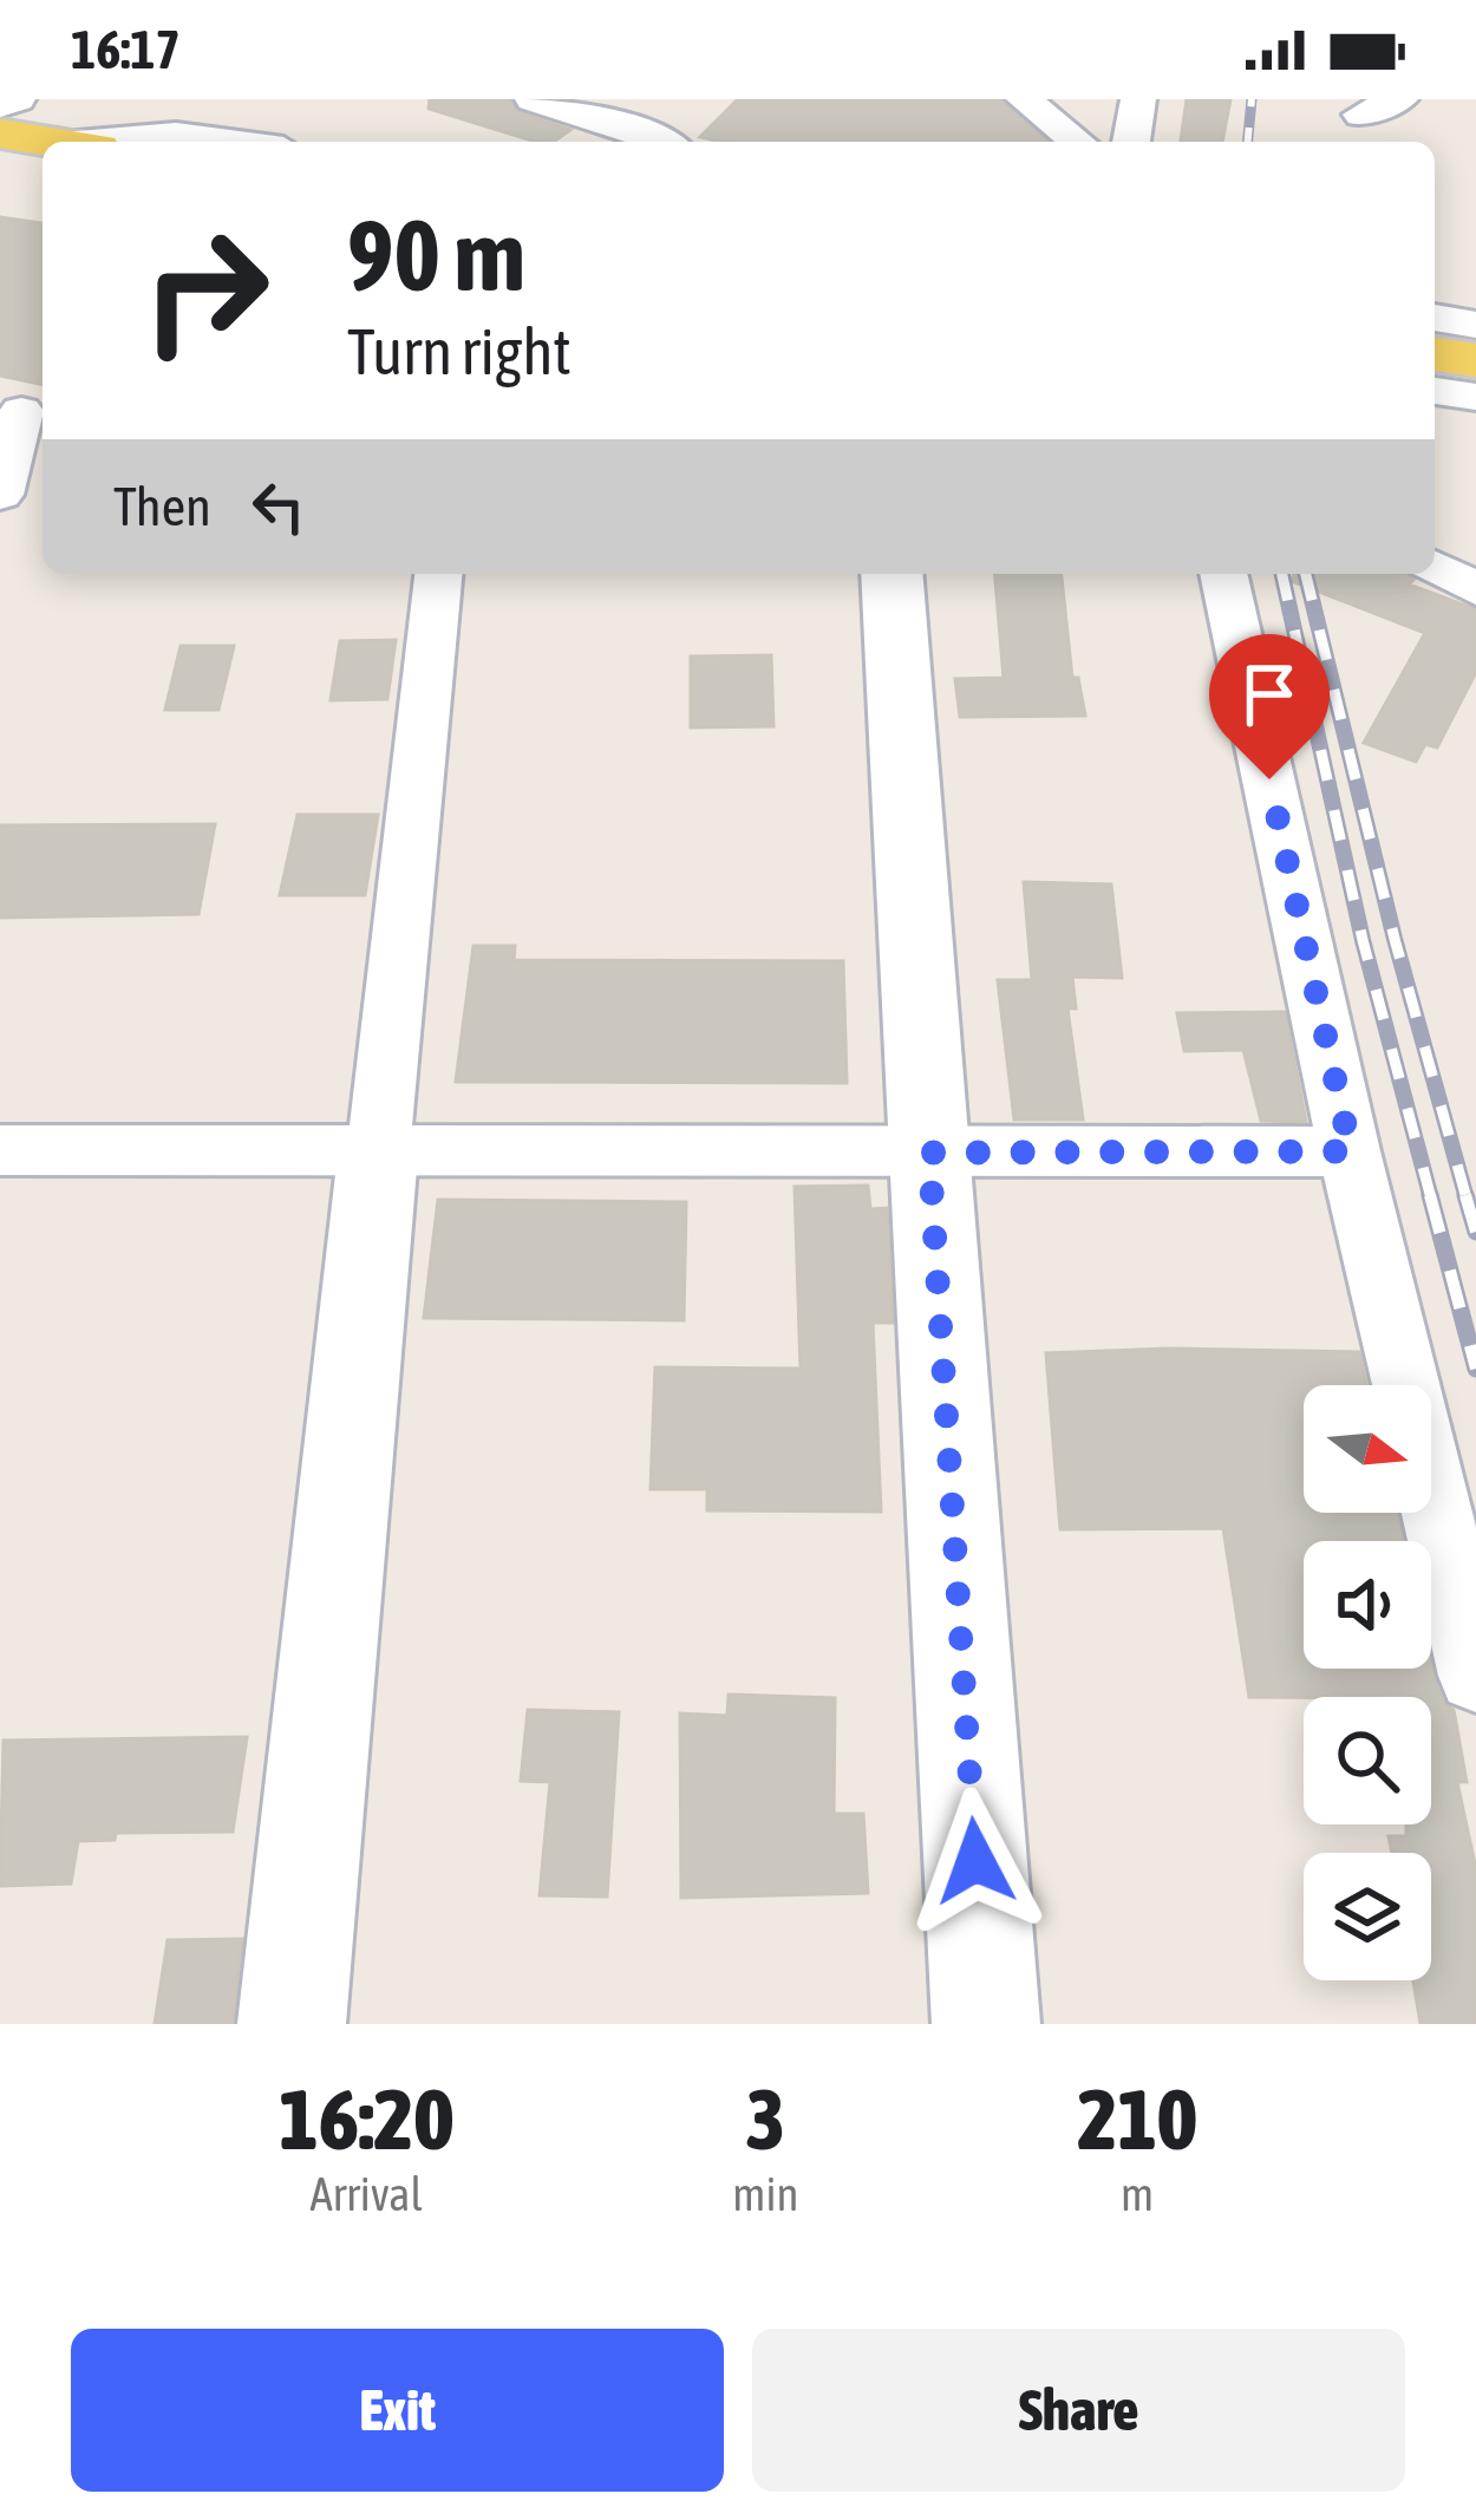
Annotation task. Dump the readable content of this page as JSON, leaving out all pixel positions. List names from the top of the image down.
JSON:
{
  "north": "right",
  "page": {
    "status": "16:17",
    "turn": ["90 m", "Turn right"],
    "then": "Then",
    "eta": [
      "16:20",
      "Arrival",
      "3",
      "min",
      "210",
      "m"
    ],
    "buttons": ["Exit", "Share"]
  }
}
